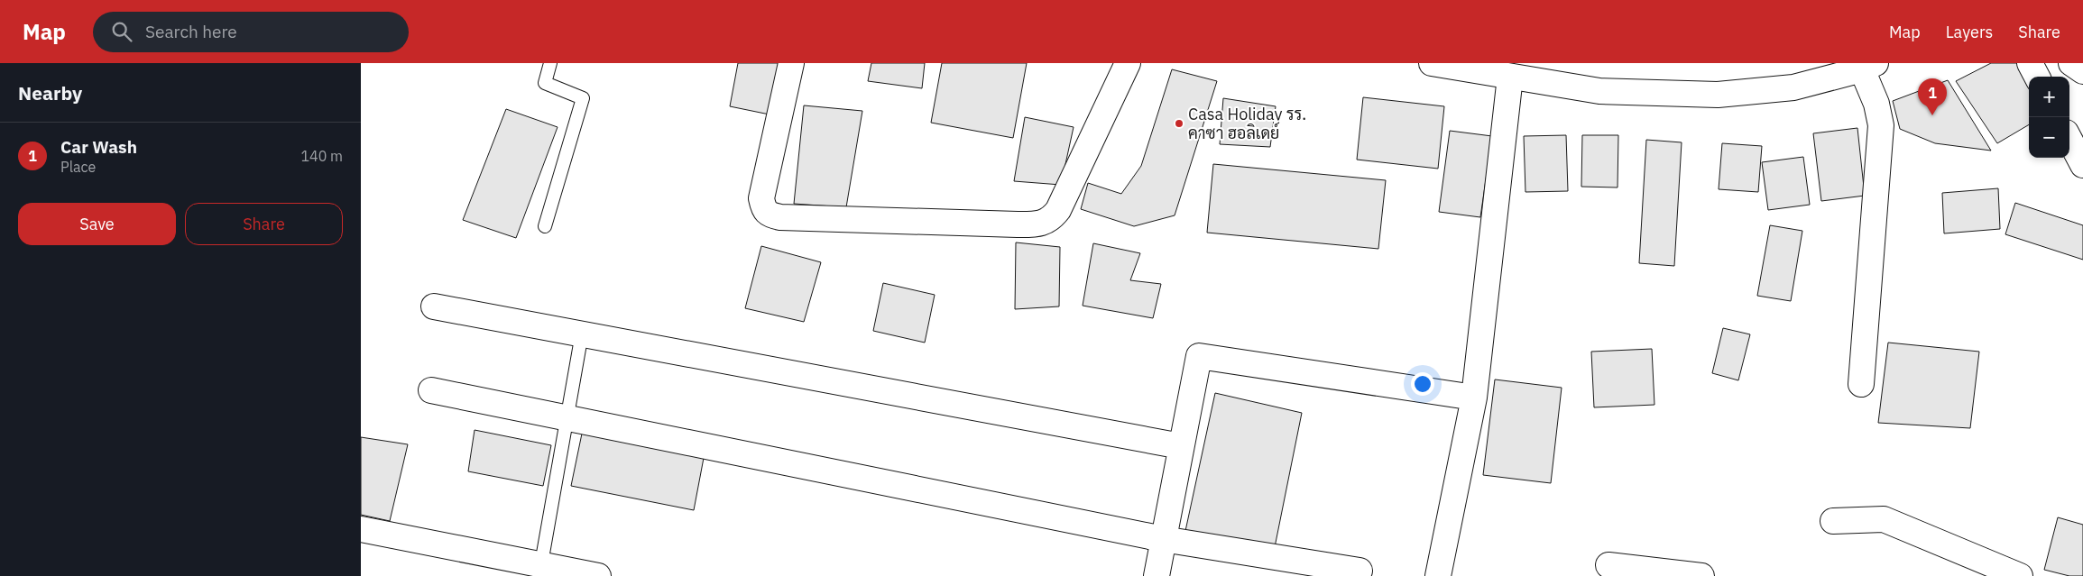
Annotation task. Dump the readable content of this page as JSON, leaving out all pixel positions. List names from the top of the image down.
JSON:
{
  "places": ["Casa Holiday รร. คาซา ฮอลิเดย์"],
  "page": {
    "header": "Map",
    "search": "Search here",
    "nav": ["Map", "Layers", "Share"],
    "heading": "Nearby",
    "map_buttons": ["+", "−"],
    "pins": "1",
    "list": [
      {
        "mark": "1",
        "name": "Car Wash",
        "note": "Place",
        "value": "140 m"
      }
    ],
    "buttons": ["Save", "Share"]
  }
}
